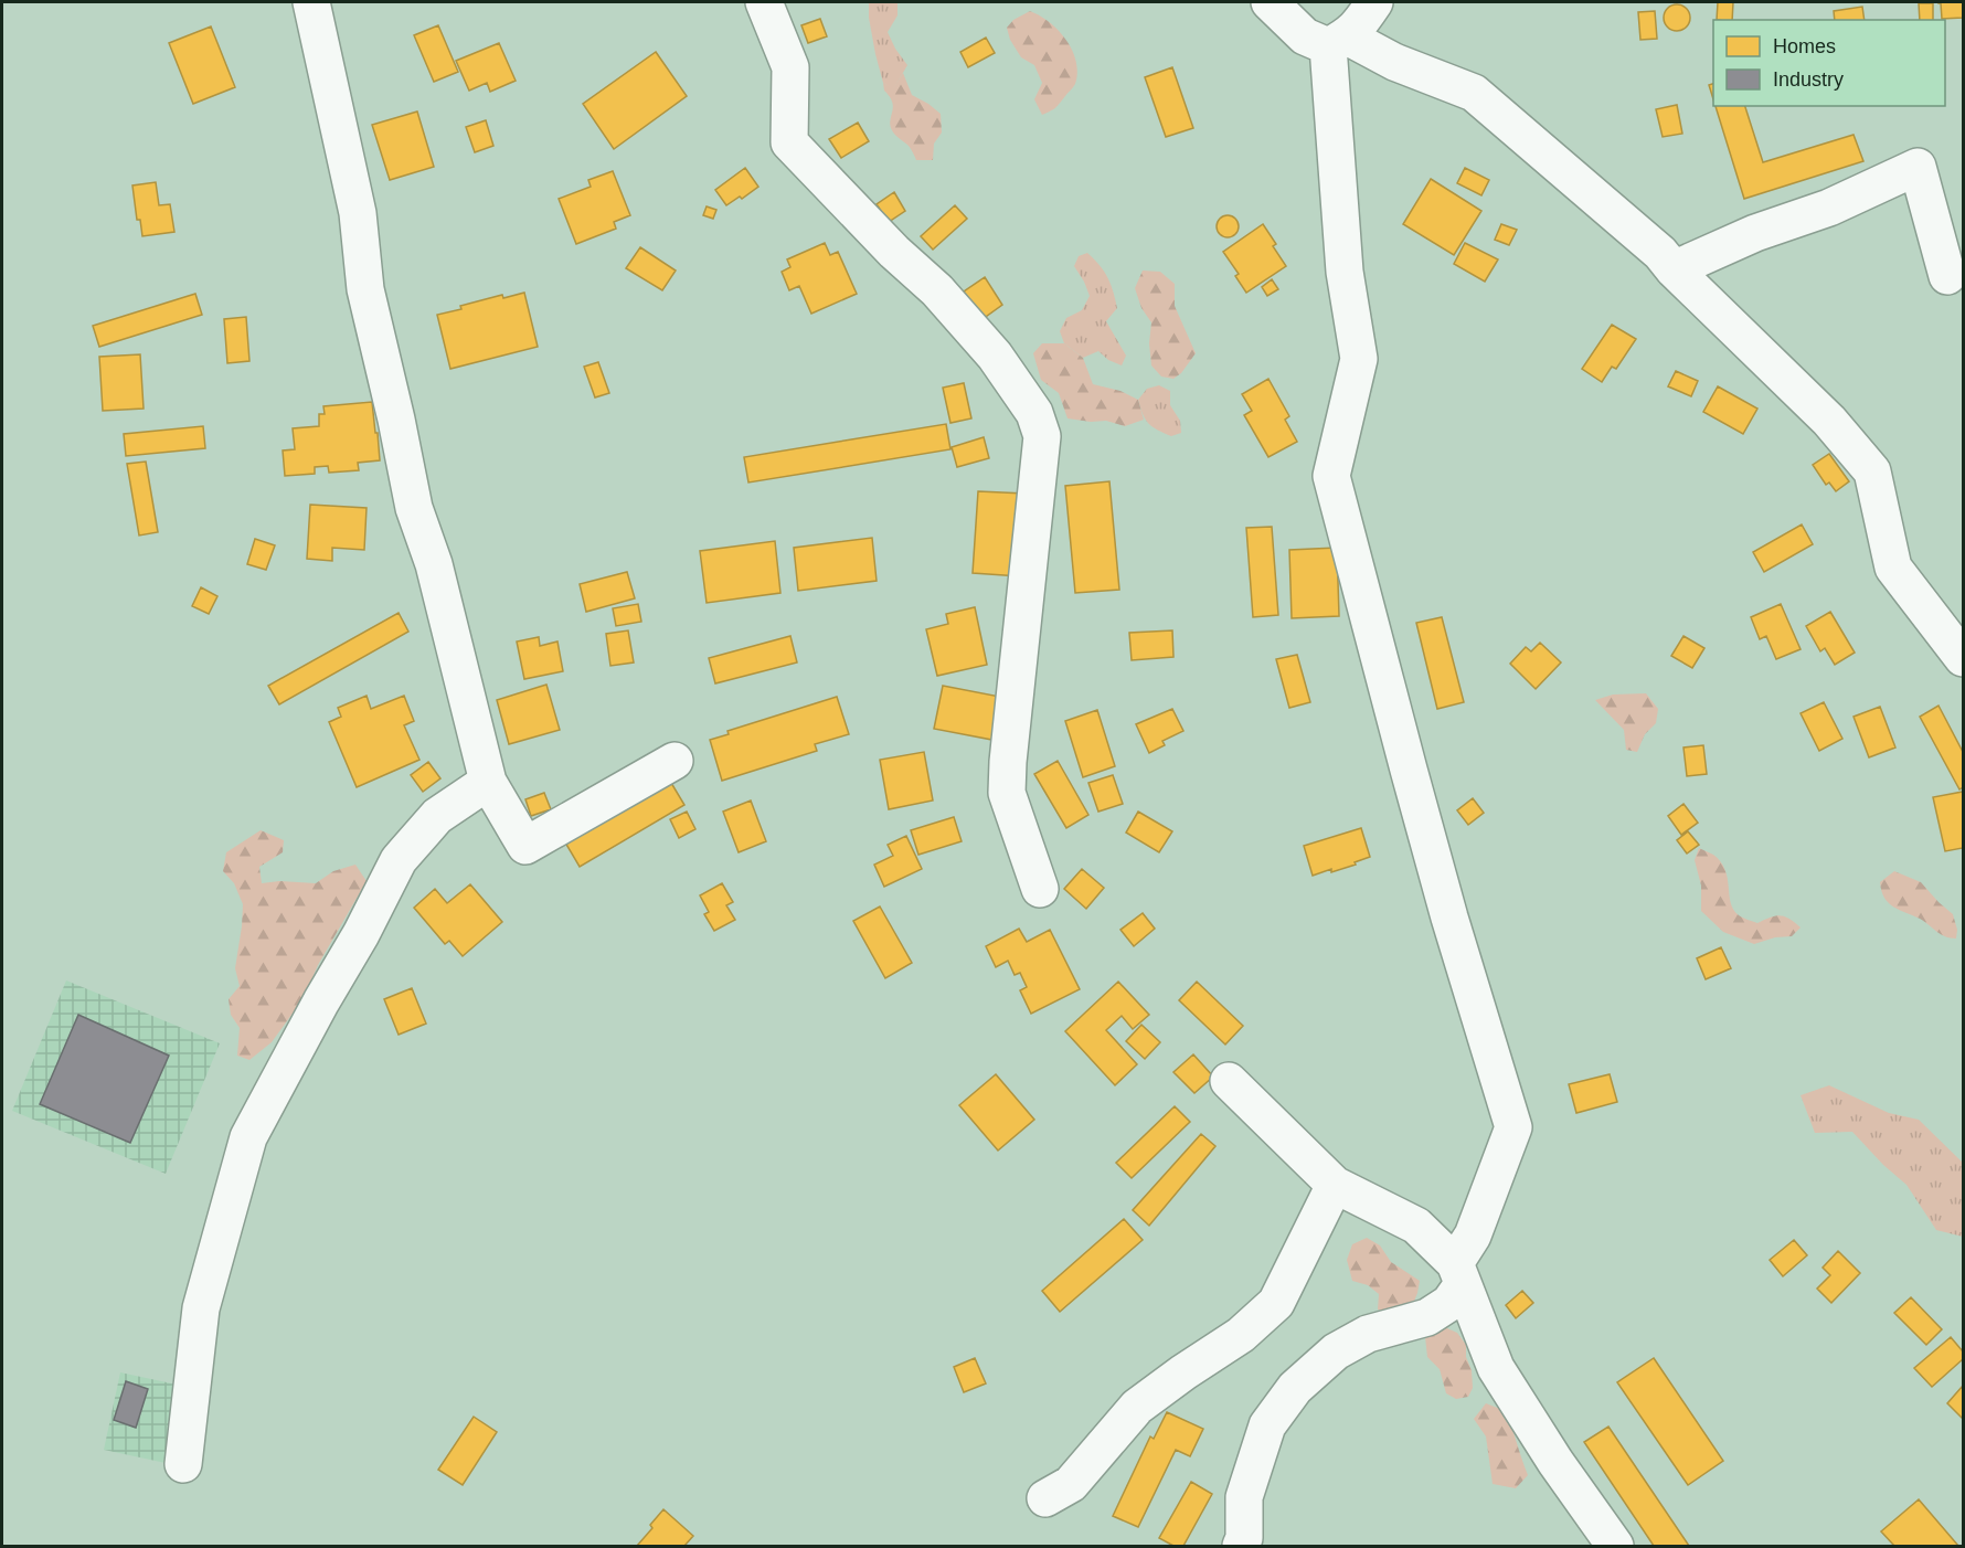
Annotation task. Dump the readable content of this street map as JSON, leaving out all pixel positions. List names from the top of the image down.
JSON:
{
  "legend": ["Homes", "Industry"]
}
